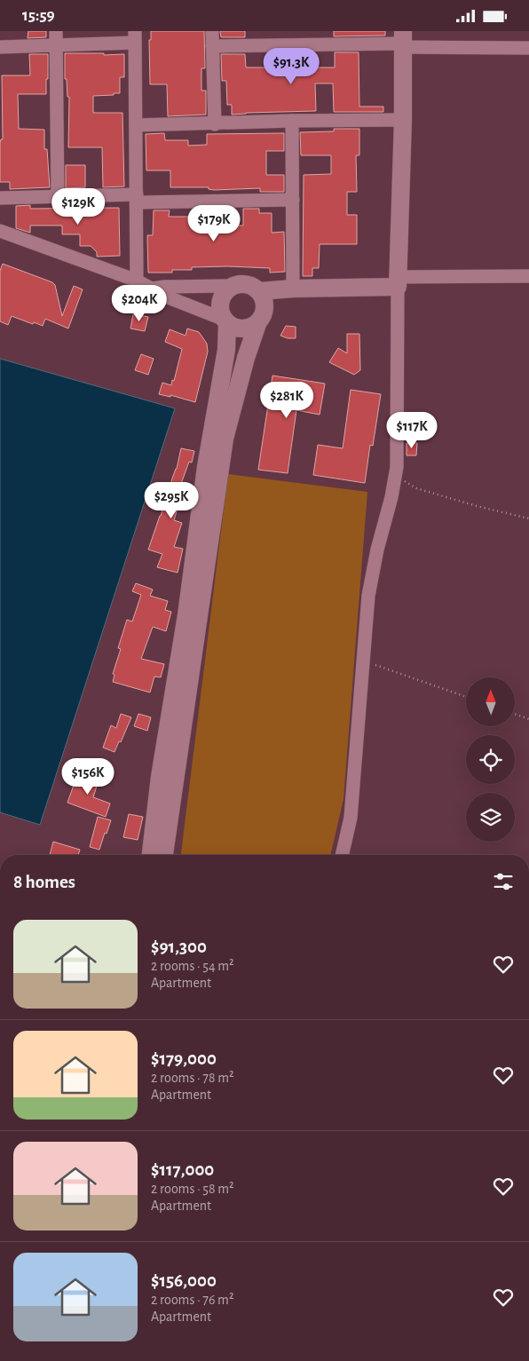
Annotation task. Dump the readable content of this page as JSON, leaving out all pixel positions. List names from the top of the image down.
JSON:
{
  "north": "top",
  "page": {
    "status": "15:59",
    "price": [
      "$91.3K",
      "$129K",
      "$179K",
      "$204K",
      "$281K",
      "$117K",
      "$295K",
      "$156K"
    ],
    "heading": "8 homes",
    "list": [
      {
        "name": "$91,300",
        "note": "2 rooms · 54 m² · Apartment"
      },
      {
        "name": "$179,000",
        "note": "2 rooms · 78 m² · Apartment"
      },
      {
        "name": "$117,000",
        "note": "2 rooms · 58 m² · Apartment"
      },
      {
        "name": "$156,000",
        "note": "2 rooms · 76 m² · Apartment"
      }
    ]
  }
}
